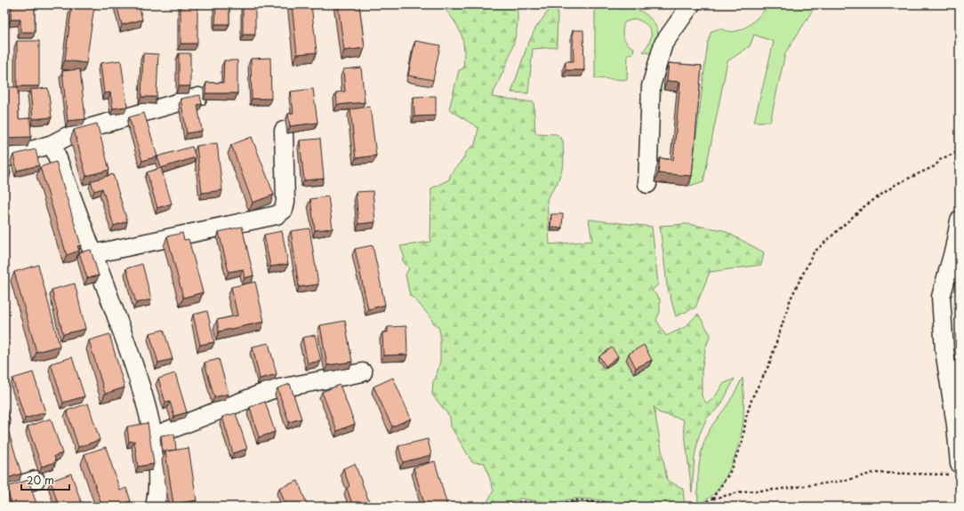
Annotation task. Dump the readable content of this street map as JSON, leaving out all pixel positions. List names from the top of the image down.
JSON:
{
  "scale_bar": "20 m"
}
